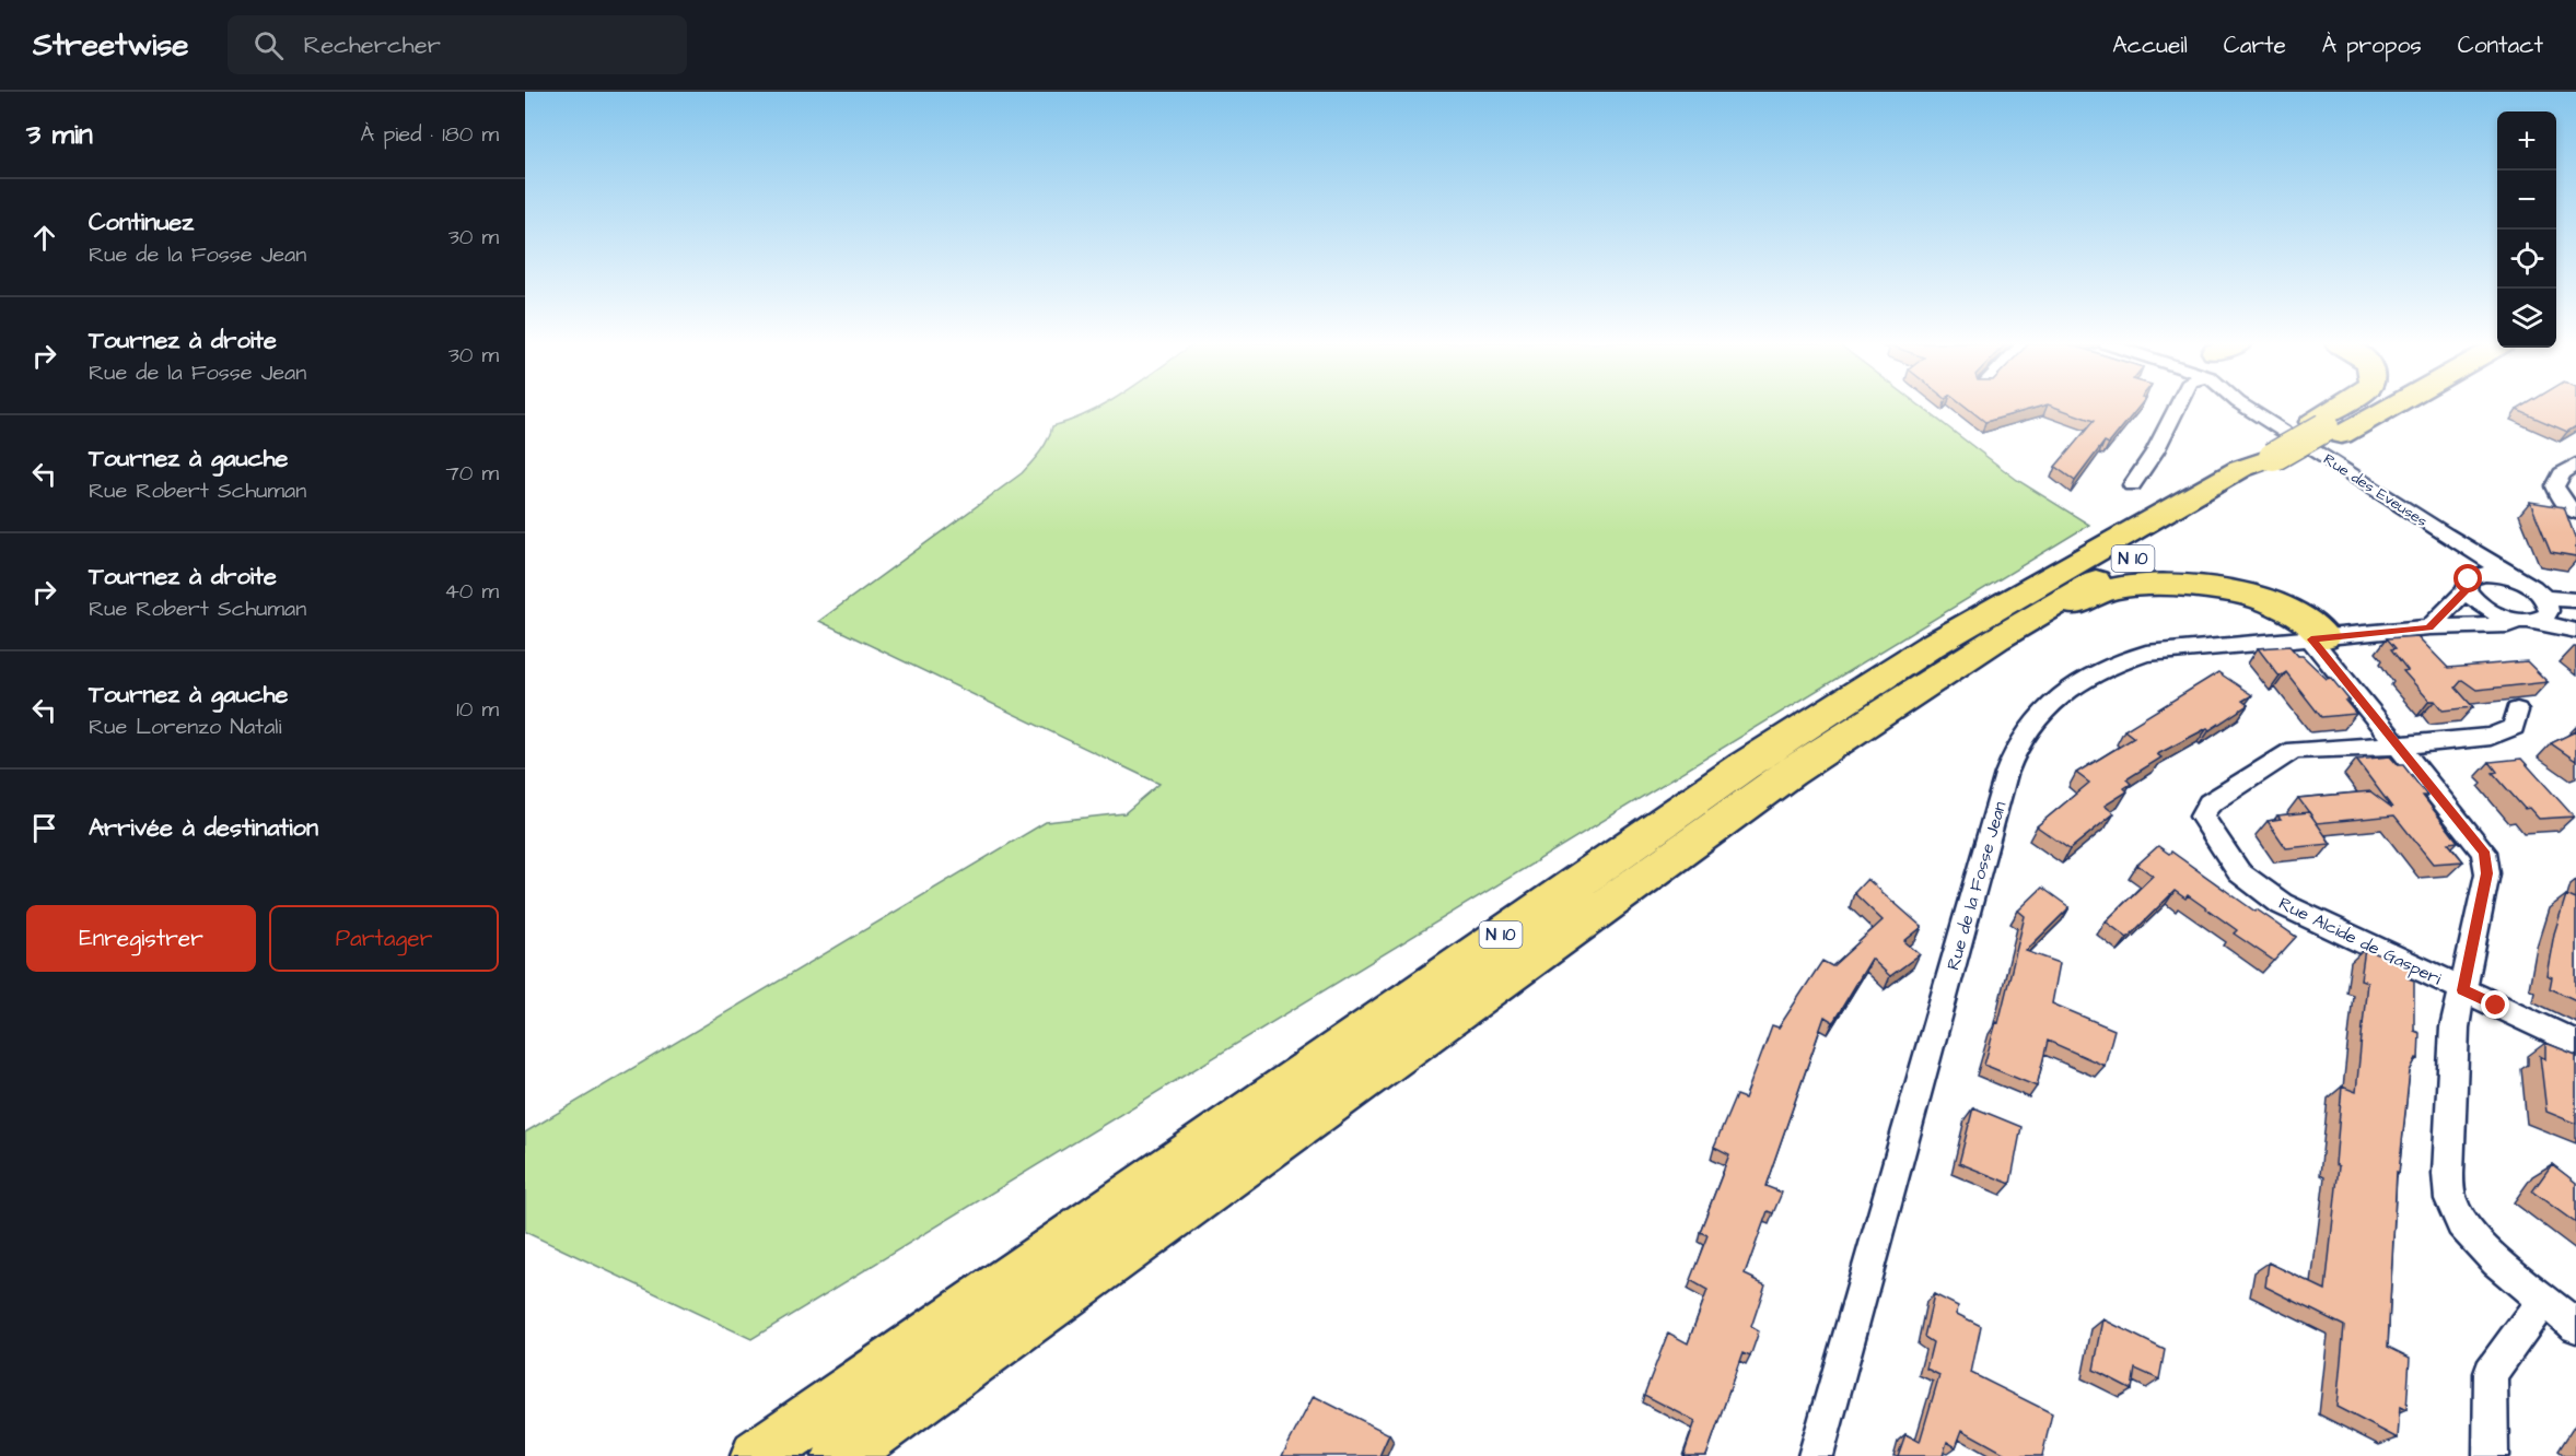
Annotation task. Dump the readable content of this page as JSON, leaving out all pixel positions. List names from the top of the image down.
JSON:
{
  "streets": {
    "main road": ["N 10"],
    "street": ["Rue des Eveuses", "Rue de la Fosse Jean", "Rue Alcide de Gasperi"]
  },
  "page": {
    "header": "Streetwise",
    "search": "Rechercher",
    "nav": [
      "Accueil",
      "Carte",
      "À propos",
      "Contact"
    ],
    "heading": ["3 min", "À pied · 180 m"],
    "map_buttons": ["+", "−"],
    "list": [
      ["Continuez", "Rue de la Fosse Jean", "30 m"],
      ["Tournez à droite", "Rue de la Fosse Jean", "30 m"],
      ["Tournez à gauche", "Rue Robert Schuman", "70 m"],
      ["Tournez à droite", "Rue Robert Schuman", "40 m"],
      ["Tournez à gauche", "Rue Lorenzo Natali", "10 m"],
      "Arrivée à destination"
    ],
    "buttons": ["Enregistrer", "Partager"]
  }
}
